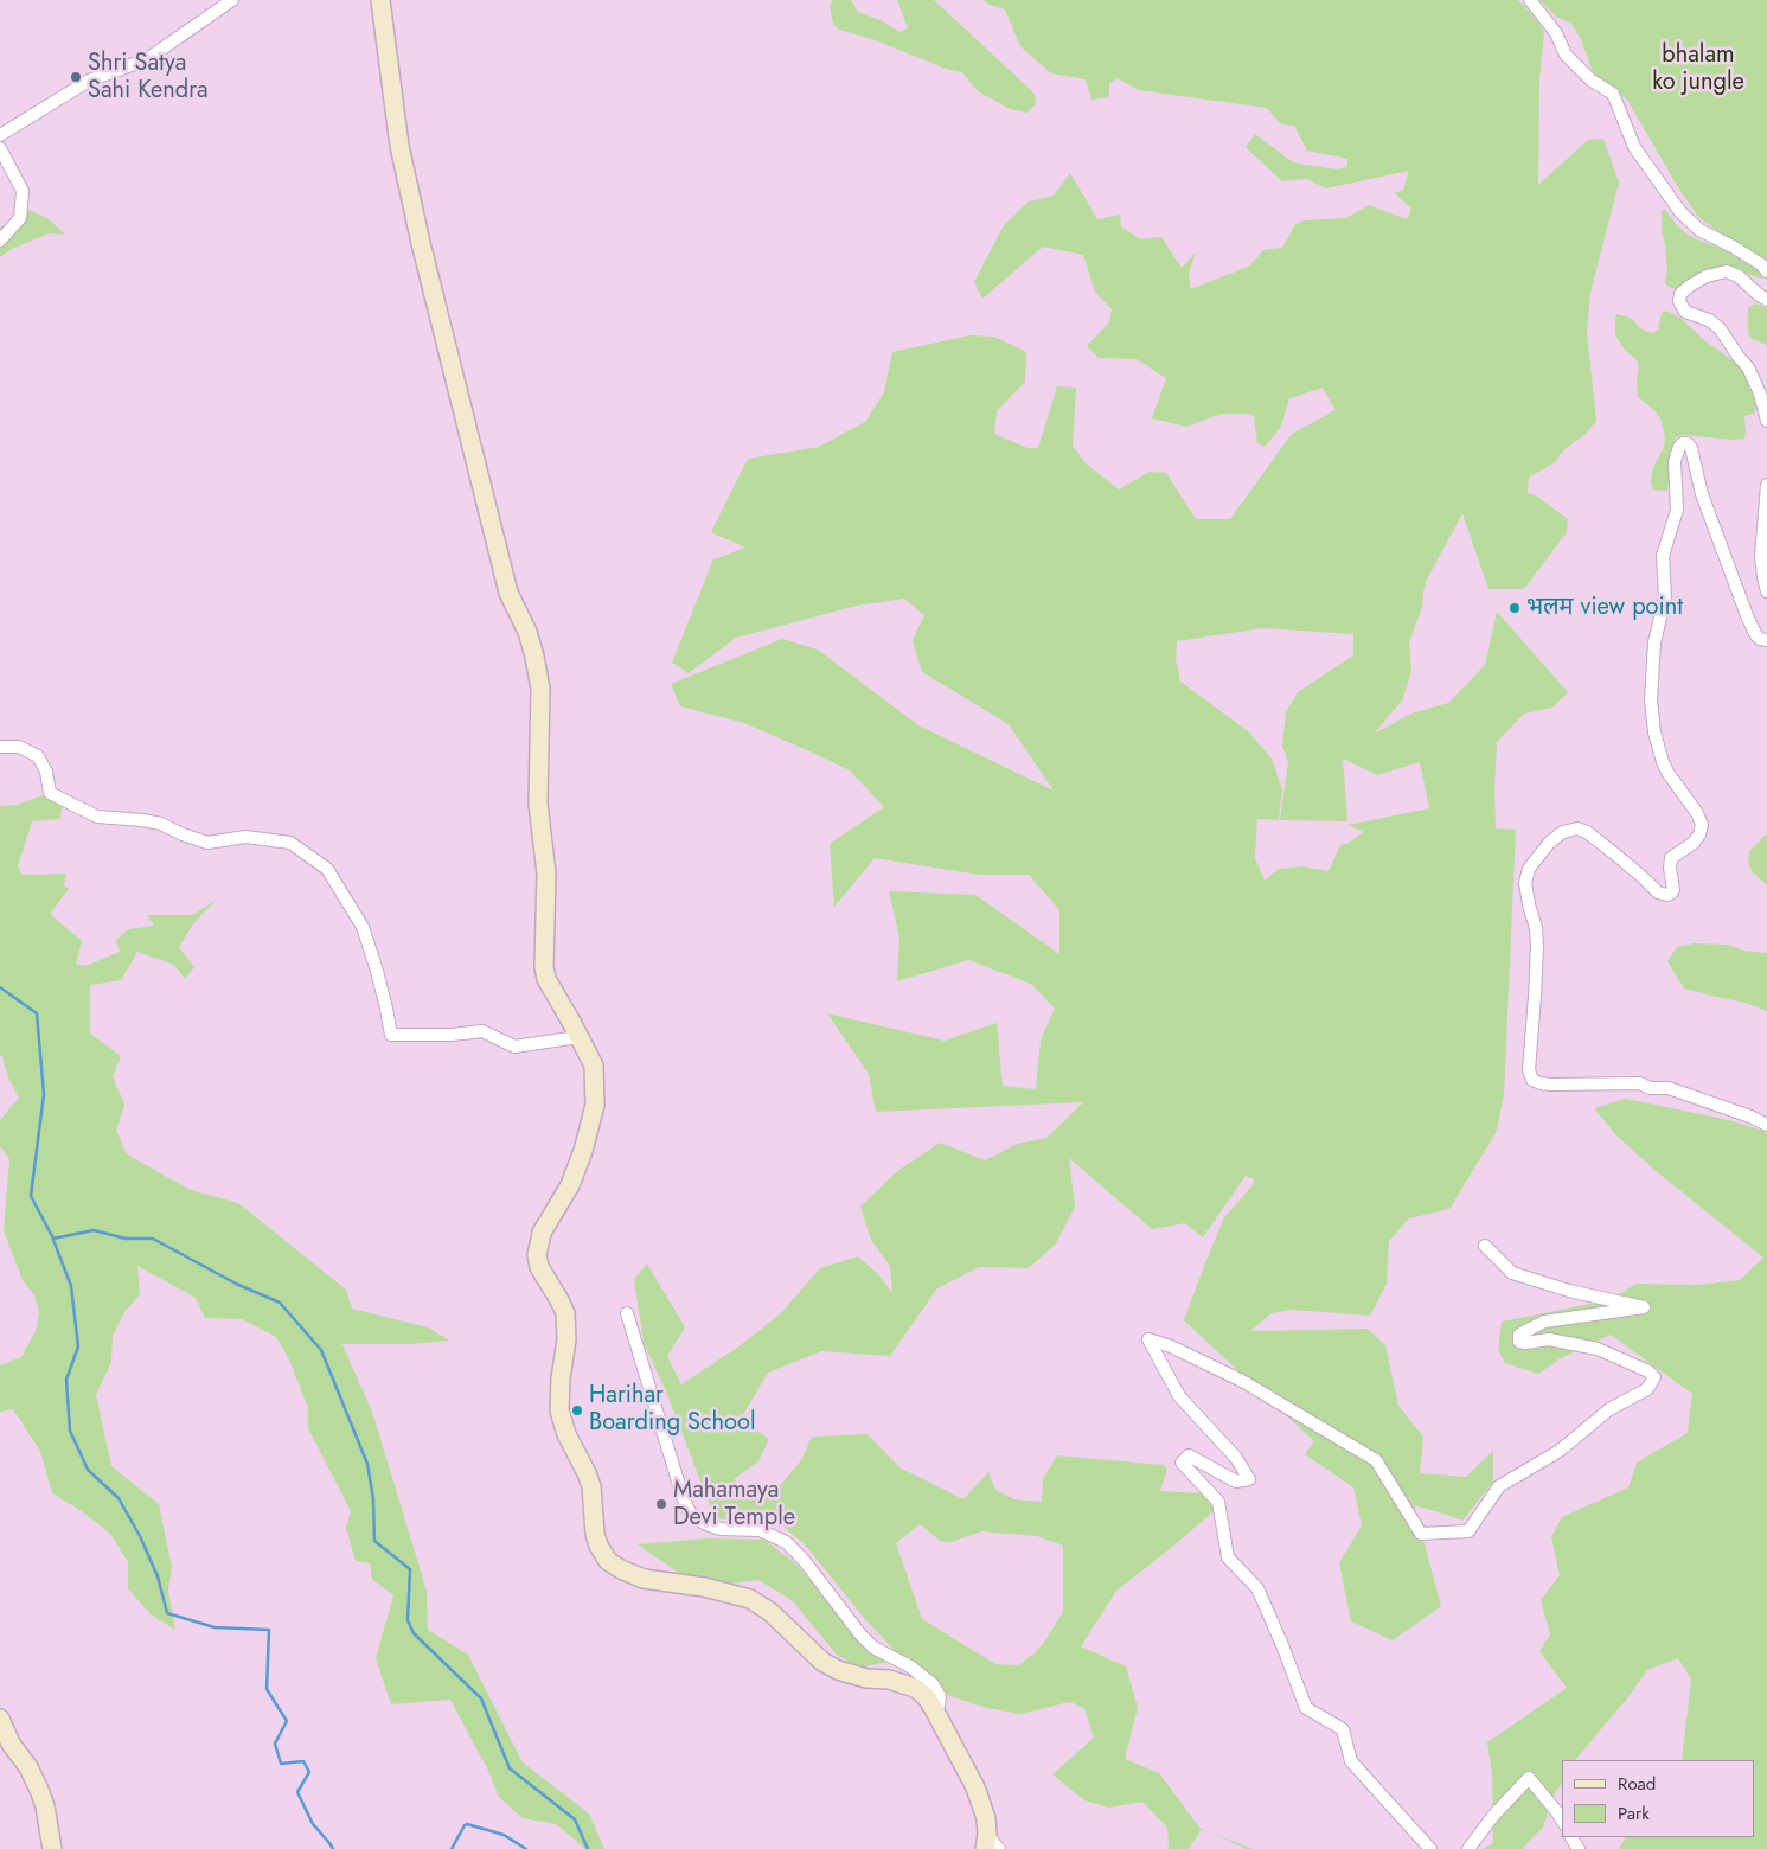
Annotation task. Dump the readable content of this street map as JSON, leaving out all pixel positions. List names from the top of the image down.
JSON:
{
  "parks": ["bhalam ko jungle"],
  "places": [
    "Shri Satya Sahi Kendra",
    "भलम view point",
    "Harihar Boarding School",
    "Mahamaya Devi Temple"
  ],
  "legend": ["Road", "Park"]
}
